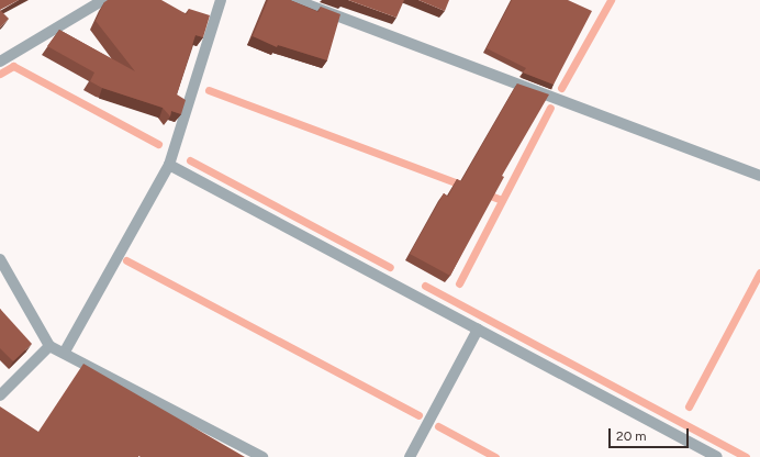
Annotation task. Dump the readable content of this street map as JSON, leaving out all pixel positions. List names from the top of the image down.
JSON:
{
  "scale_bar": "20 m"
}
